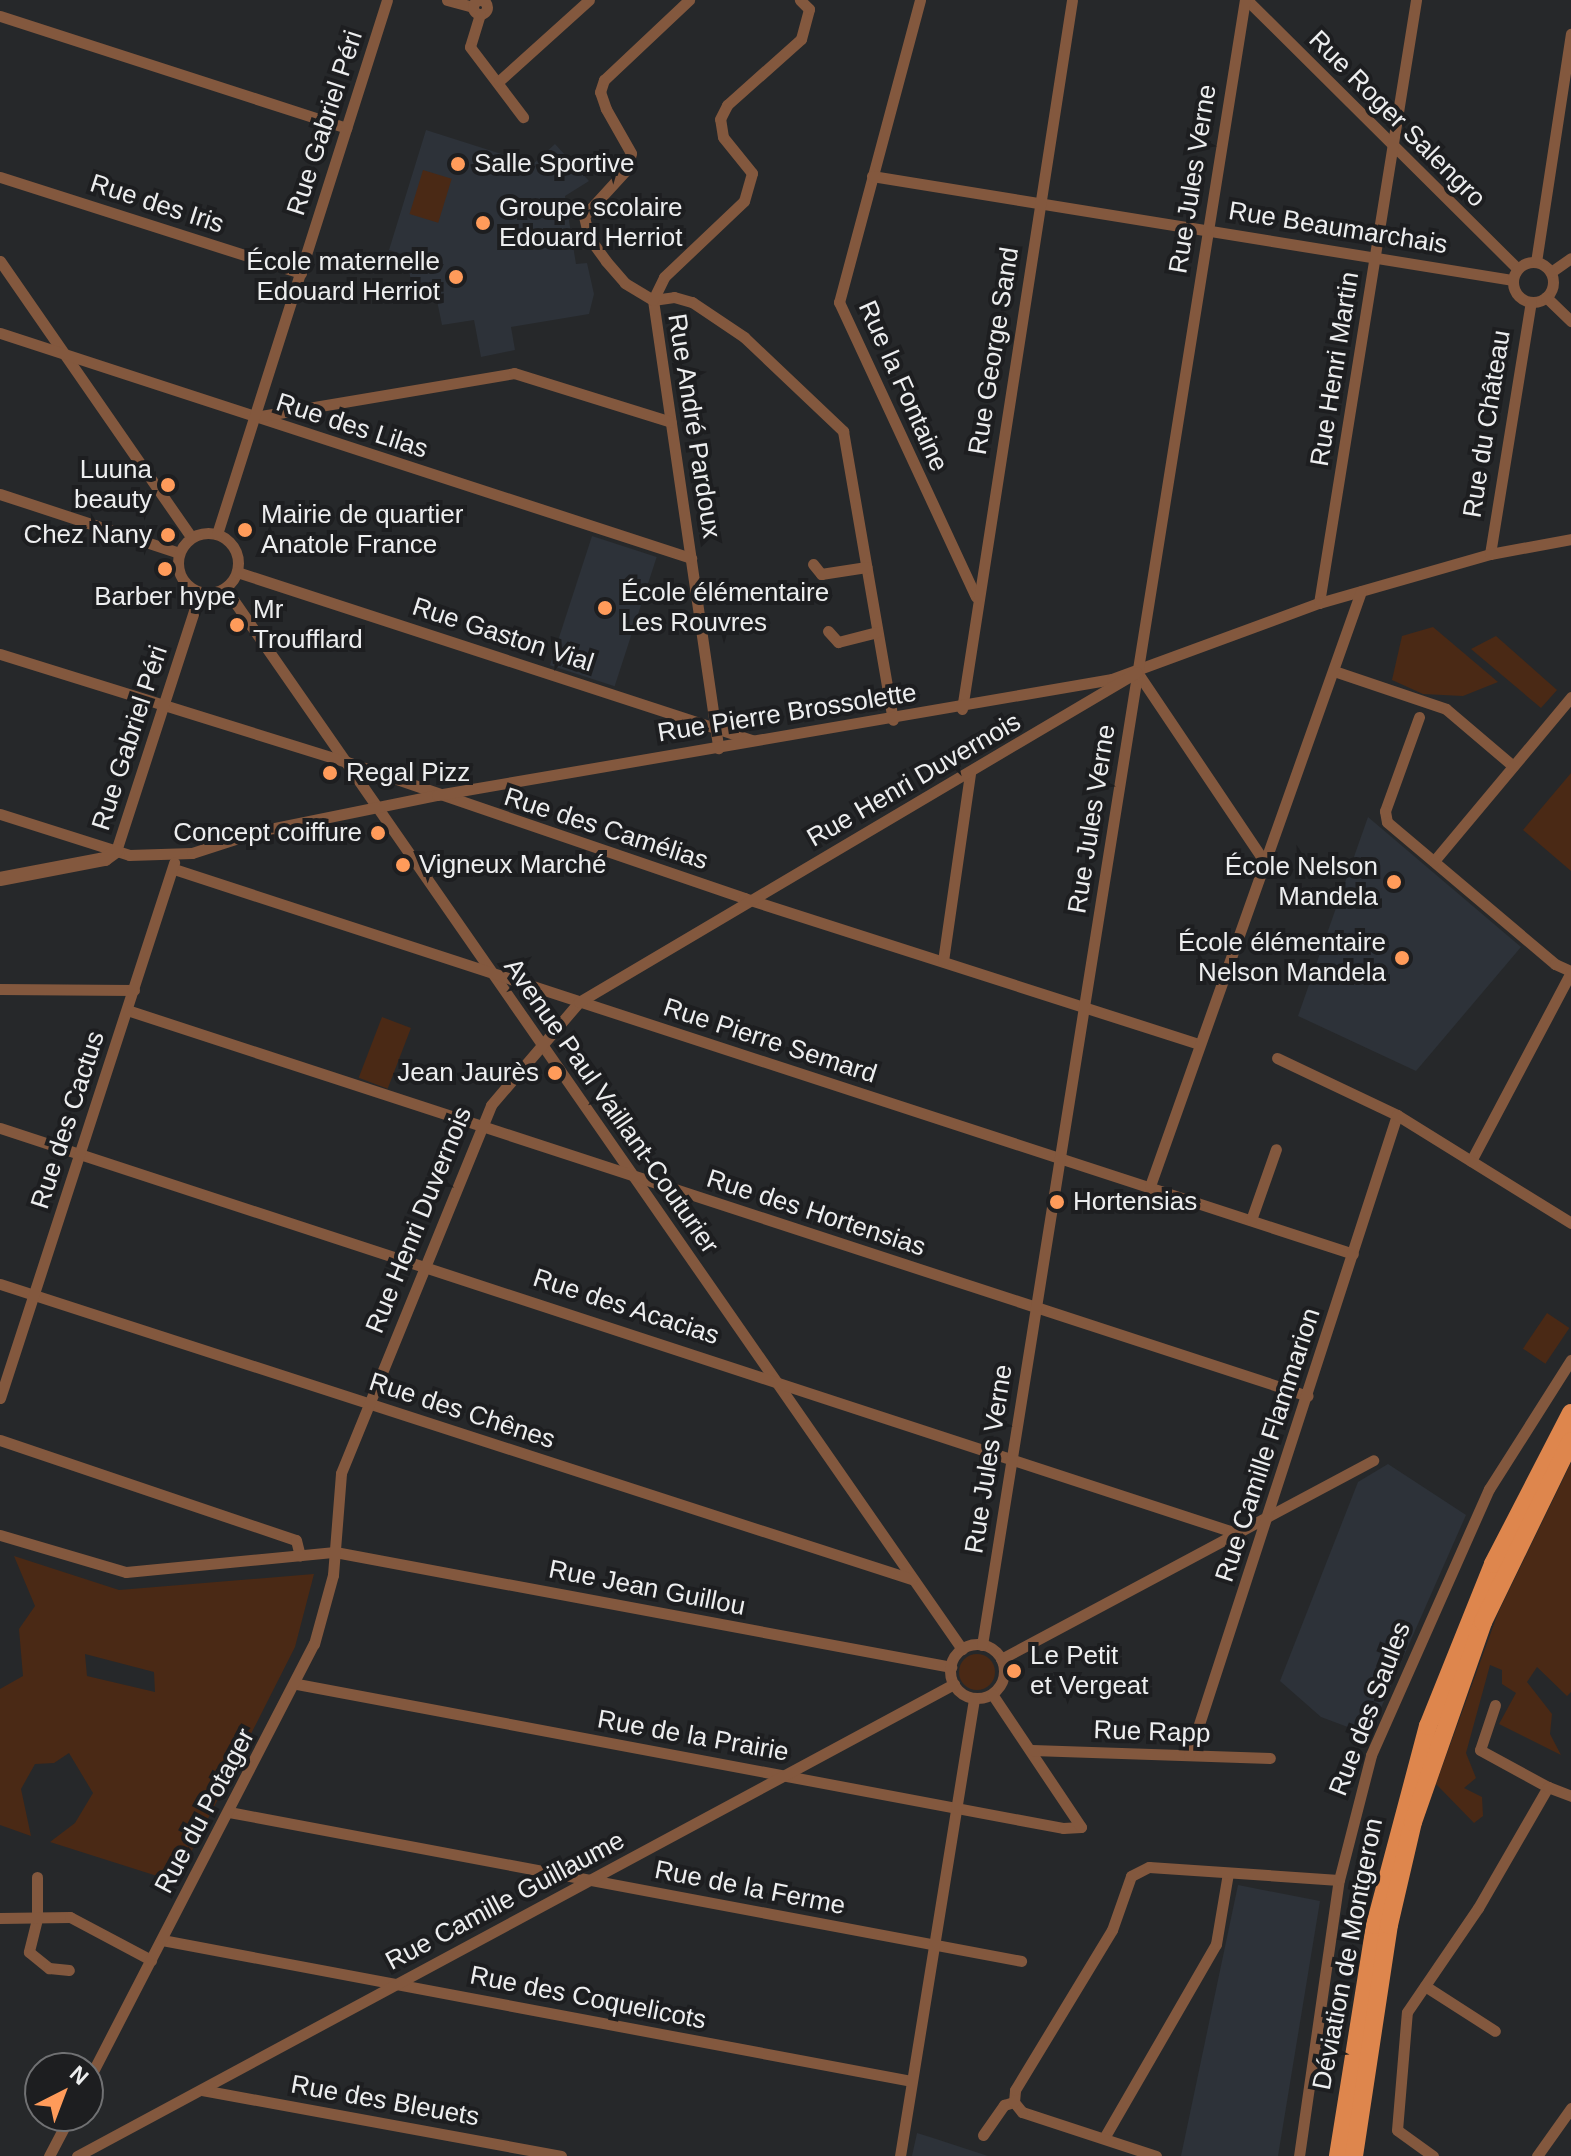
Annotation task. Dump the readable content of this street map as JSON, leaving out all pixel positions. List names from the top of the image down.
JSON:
{
  "streets": {
    "main road": ["Déviation de Montgeron"],
    "street": [
      "Rue Roger Salengro",
      "Rue Gabriel Péri",
      "Rue Jules Verne",
      "Rue des Iris",
      "Rue Beaumarchais",
      "Rue George Sand",
      "Rue Henri Martin",
      "Rue la Fontaine",
      "Rue du Château",
      "Rue des Lilas",
      "Rue André Pardoux",
      "Rue Gaston Vial",
      "Rue Pierre Brossolette",
      "Rue Henri Duvernois",
      "Rue des Camélias",
      "Rue Pierre Semard",
      "Avenue Paul Vaillant-Couturier",
      "Rue des Cactus",
      "Rue des Hortensias",
      "Rue des Acacias",
      "Rue des Chênes",
      "Rue Camille Flammarion",
      "Rue Jean Guillou",
      "Rue des Saules",
      "Rue Rapp",
      "Rue de la Prairie",
      "Rue du Potager",
      "Rue de la Ferme",
      "Rue Camille Guillaume",
      "Rue des Coquelicots",
      "Rue des Bleuets"
    ]
  },
  "crossings": [
    ["Rue Roger Salengro", "Rue Jules Verne"],
    ["Rue Roger Salengro", "Rue Beaumarchais"],
    ["Rue Roger Salengro", "Rue Henri Martin"],
    ["Rue Roger Salengro", "Rue du Château"],
    ["Rue Gabriel Péri", "Rue des Iris"],
    ["Rue Gabriel Péri", "Rue des Lilas"],
    ["Rue Gabriel Péri", "Rue Gaston Vial"],
    ["Rue Gabriel Péri", "Rue Pierre Brossolette"],
    ["Rue Gabriel Péri", "Rue des Camélias"],
    ["Rue Gabriel Péri", "Avenue Paul Vaillant-Couturier"],
    ["Rue Jules Verne", "Rue Beaumarchais"],
    ["Rue Jules Verne", "Rue Pierre Brossolette"],
    ["Rue Jules Verne", "Rue Henri Duvernois"],
    ["Rue Jules Verne", "Rue des Camélias"],
    ["Rue Jules Verne", "Rue Pierre Semard"],
    ["Rue Jules Verne", "Avenue Paul Vaillant-Couturier"],
    ["Rue Jules Verne", "Rue des Hortensias"],
    ["Rue Jules Verne", "Rue des Acacias"],
    ["Rue Jules Verne", "Rue Jean Guillou"],
    ["Rue Jules Verne", "Rue Camille Guillaume"],
    ["Rue Beaumarchais", "Rue George Sand"],
    ["Rue Beaumarchais", "Rue Henri Martin"],
    ["Rue Beaumarchais", "Rue la Fontaine"],
    ["Rue Beaumarchais", "Rue du Château"],
    ["Rue George Sand", "Rue la Fontaine"],
    ["Rue George Sand", "Rue Pierre Brossolette"],
    ["Rue Henri Martin", "Rue Pierre Brossolette"],
    ["Rue du Château", "Rue Pierre Brossolette"],
    ["Rue des Lilas", "Rue André Pardoux"],
    ["Rue André Pardoux", "Rue Gaston Vial"],
    ["Rue André Pardoux", "Rue Pierre Brossolette"],
    ["Rue Gaston Vial", "Rue Pierre Brossolette"],
    ["Rue Gaston Vial", "Avenue Paul Vaillant-Couturier"],
    ["Rue Pierre Brossolette", "Rue Henri Duvernois"],
    ["Rue Pierre Brossolette", "Rue des Camélias"],
    ["Rue Pierre Brossolette", "Avenue Paul Vaillant-Couturier"],
    ["Rue Pierre Brossolette", "Rue des Cactus"],
    ["Rue Henri Duvernois", "Rue des Camélias"],
    ["Rue Henri Duvernois", "Rue Pierre Semard"],
    ["Rue Henri Duvernois", "Avenue Paul Vaillant-Couturier"],
    ["Rue Henri Duvernois", "Rue des Hortensias"],
    ["Rue Henri Duvernois", "Rue des Acacias"],
    ["Rue Henri Duvernois", "Rue des Chênes"],
    ["Rue Henri Duvernois", "Rue Jean Guillou"],
    ["Rue Henri Duvernois", "Rue du Potager"],
    ["Rue des Camélias", "Avenue Paul Vaillant-Couturier"],
    ["Rue Pierre Semard", "Avenue Paul Vaillant-Couturier"],
    ["Rue Pierre Semard", "Rue des Cactus"],
    ["Rue Pierre Semard", "Rue Camille Flammarion"],
    ["Avenue Paul Vaillant-Couturier", "Rue des Hortensias"],
    ["Avenue Paul Vaillant-Couturier", "Rue des Acacias"],
    ["Avenue Paul Vaillant-Couturier", "Rue des Chênes"],
    ["Avenue Paul Vaillant-Couturier", "Rue Jean Guillou"],
    ["Avenue Paul Vaillant-Couturier", "Rue Camille Guillaume"],
    ["Rue des Cactus", "Rue des Hortensias"],
    ["Rue des Cactus", "Rue des Acacias"],
    ["Rue des Cactus", "Rue des Chênes"],
    ["Rue des Hortensias", "Rue Camille Flammarion"],
    ["Rue Camille Flammarion", "Rue Rapp"],
    ["Rue Jean Guillou", "Rue du Potager"],
    ["Rue Jean Guillou", "Rue Camille Guillaume"],
    ["Rue Rapp", "Rue de la Prairie"],
    ["Rue de la Prairie", "Rue du Potager"],
    ["Rue de la Prairie", "Rue Camille Guillaume"],
    ["Rue du Potager", "Rue de la Ferme"],
    ["Rue du Potager", "Rue des Coquelicots"],
    ["Rue de la Ferme", "Rue Camille Guillaume"],
    ["Rue Camille Guillaume", "Rue des Coquelicots"],
    ["Rue Camille Guillaume", "Rue des Bleuets"]
  ],
  "places": [
    "Salle Sportive",
    "Groupe scolaire Edouard Herriot",
    "École maternelle Edouard Herriot",
    "Luuna beauty",
    "Mairie de quartier Anatole France",
    "Chez Nany",
    "Barber hype",
    "École élémentaire Les Rouvres",
    "Mr Troufflard",
    "Regal Pizz",
    "Concept coiffure",
    "Vigneux Marché",
    "École Nelson Mandela",
    "École élémentaire Nelson Mandela",
    "Jean Jaurès",
    "Hortensias",
    "Le Petit et Vergeat"
  ],
  "north": "top right"
}
